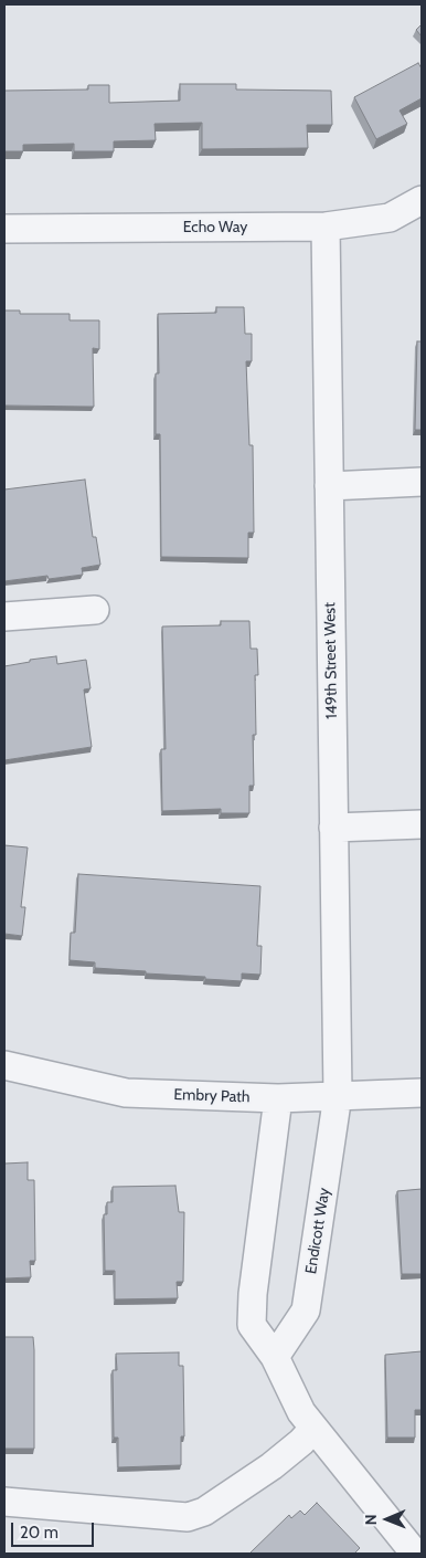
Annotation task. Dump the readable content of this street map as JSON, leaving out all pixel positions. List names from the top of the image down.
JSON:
{
  "streets": {
    "street": [
      "Echo Way",
      "149th Street West",
      "Embry Path",
      "Endicott Way"
    ]
  },
  "crossings": [
    ["Echo Way", "149th Street West"],
    ["149th Street West", "Embry Path"],
    ["149th Street West", "Endicott Way"],
    ["Embry Path", "Endicott Way"]
  ],
  "scale_bar": "20 m",
  "north": "left"
}
